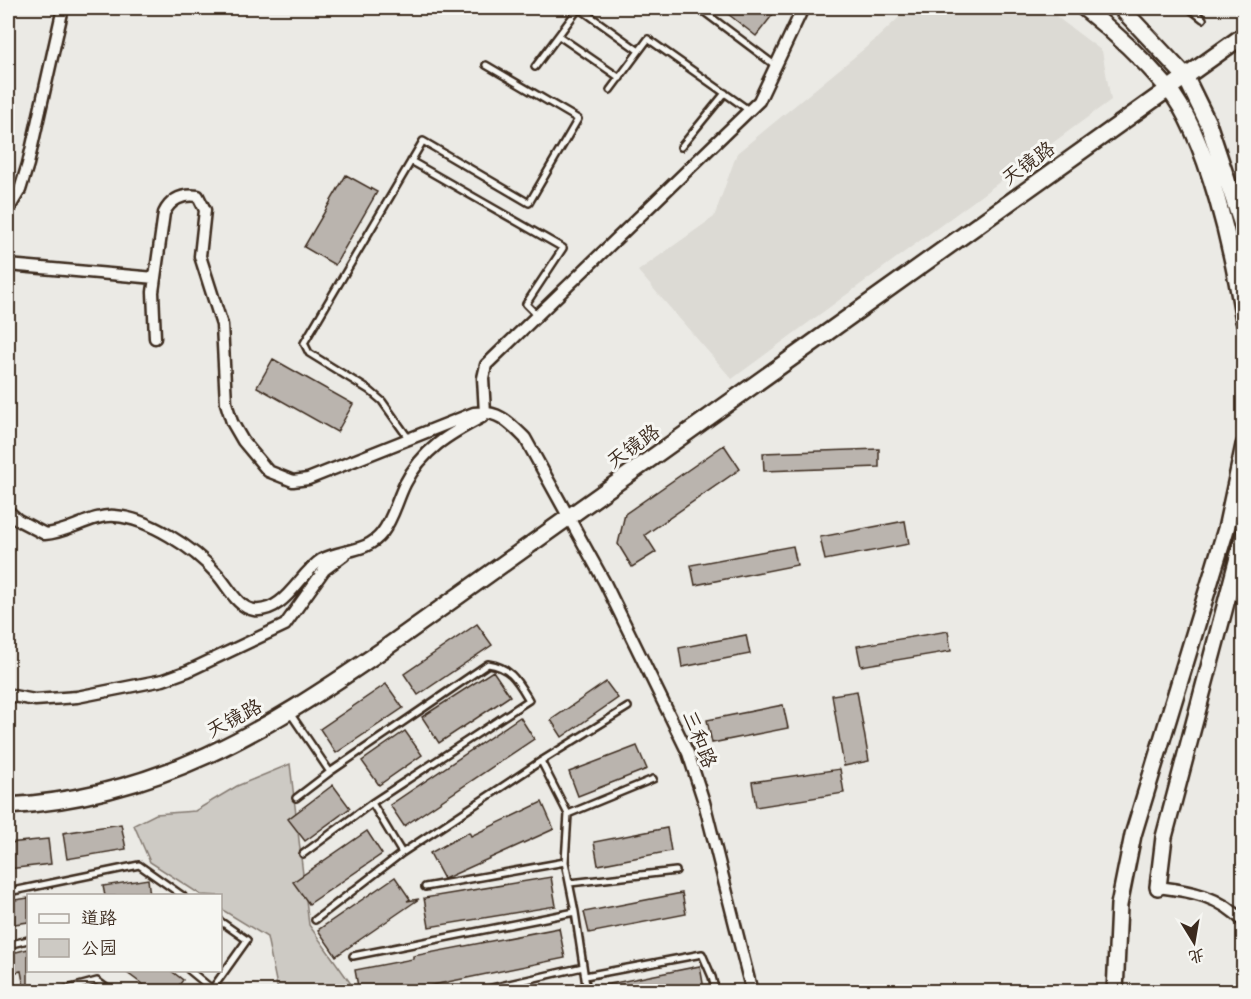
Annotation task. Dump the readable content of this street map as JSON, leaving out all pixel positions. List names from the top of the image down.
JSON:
{
  "streets": {
    "street": ["天镜路", "三和路"]
  },
  "crossings": [
    ["天镜路", "三和路"]
  ],
  "legend": ["道路", "公园"],
  "north": "bottom"
}
